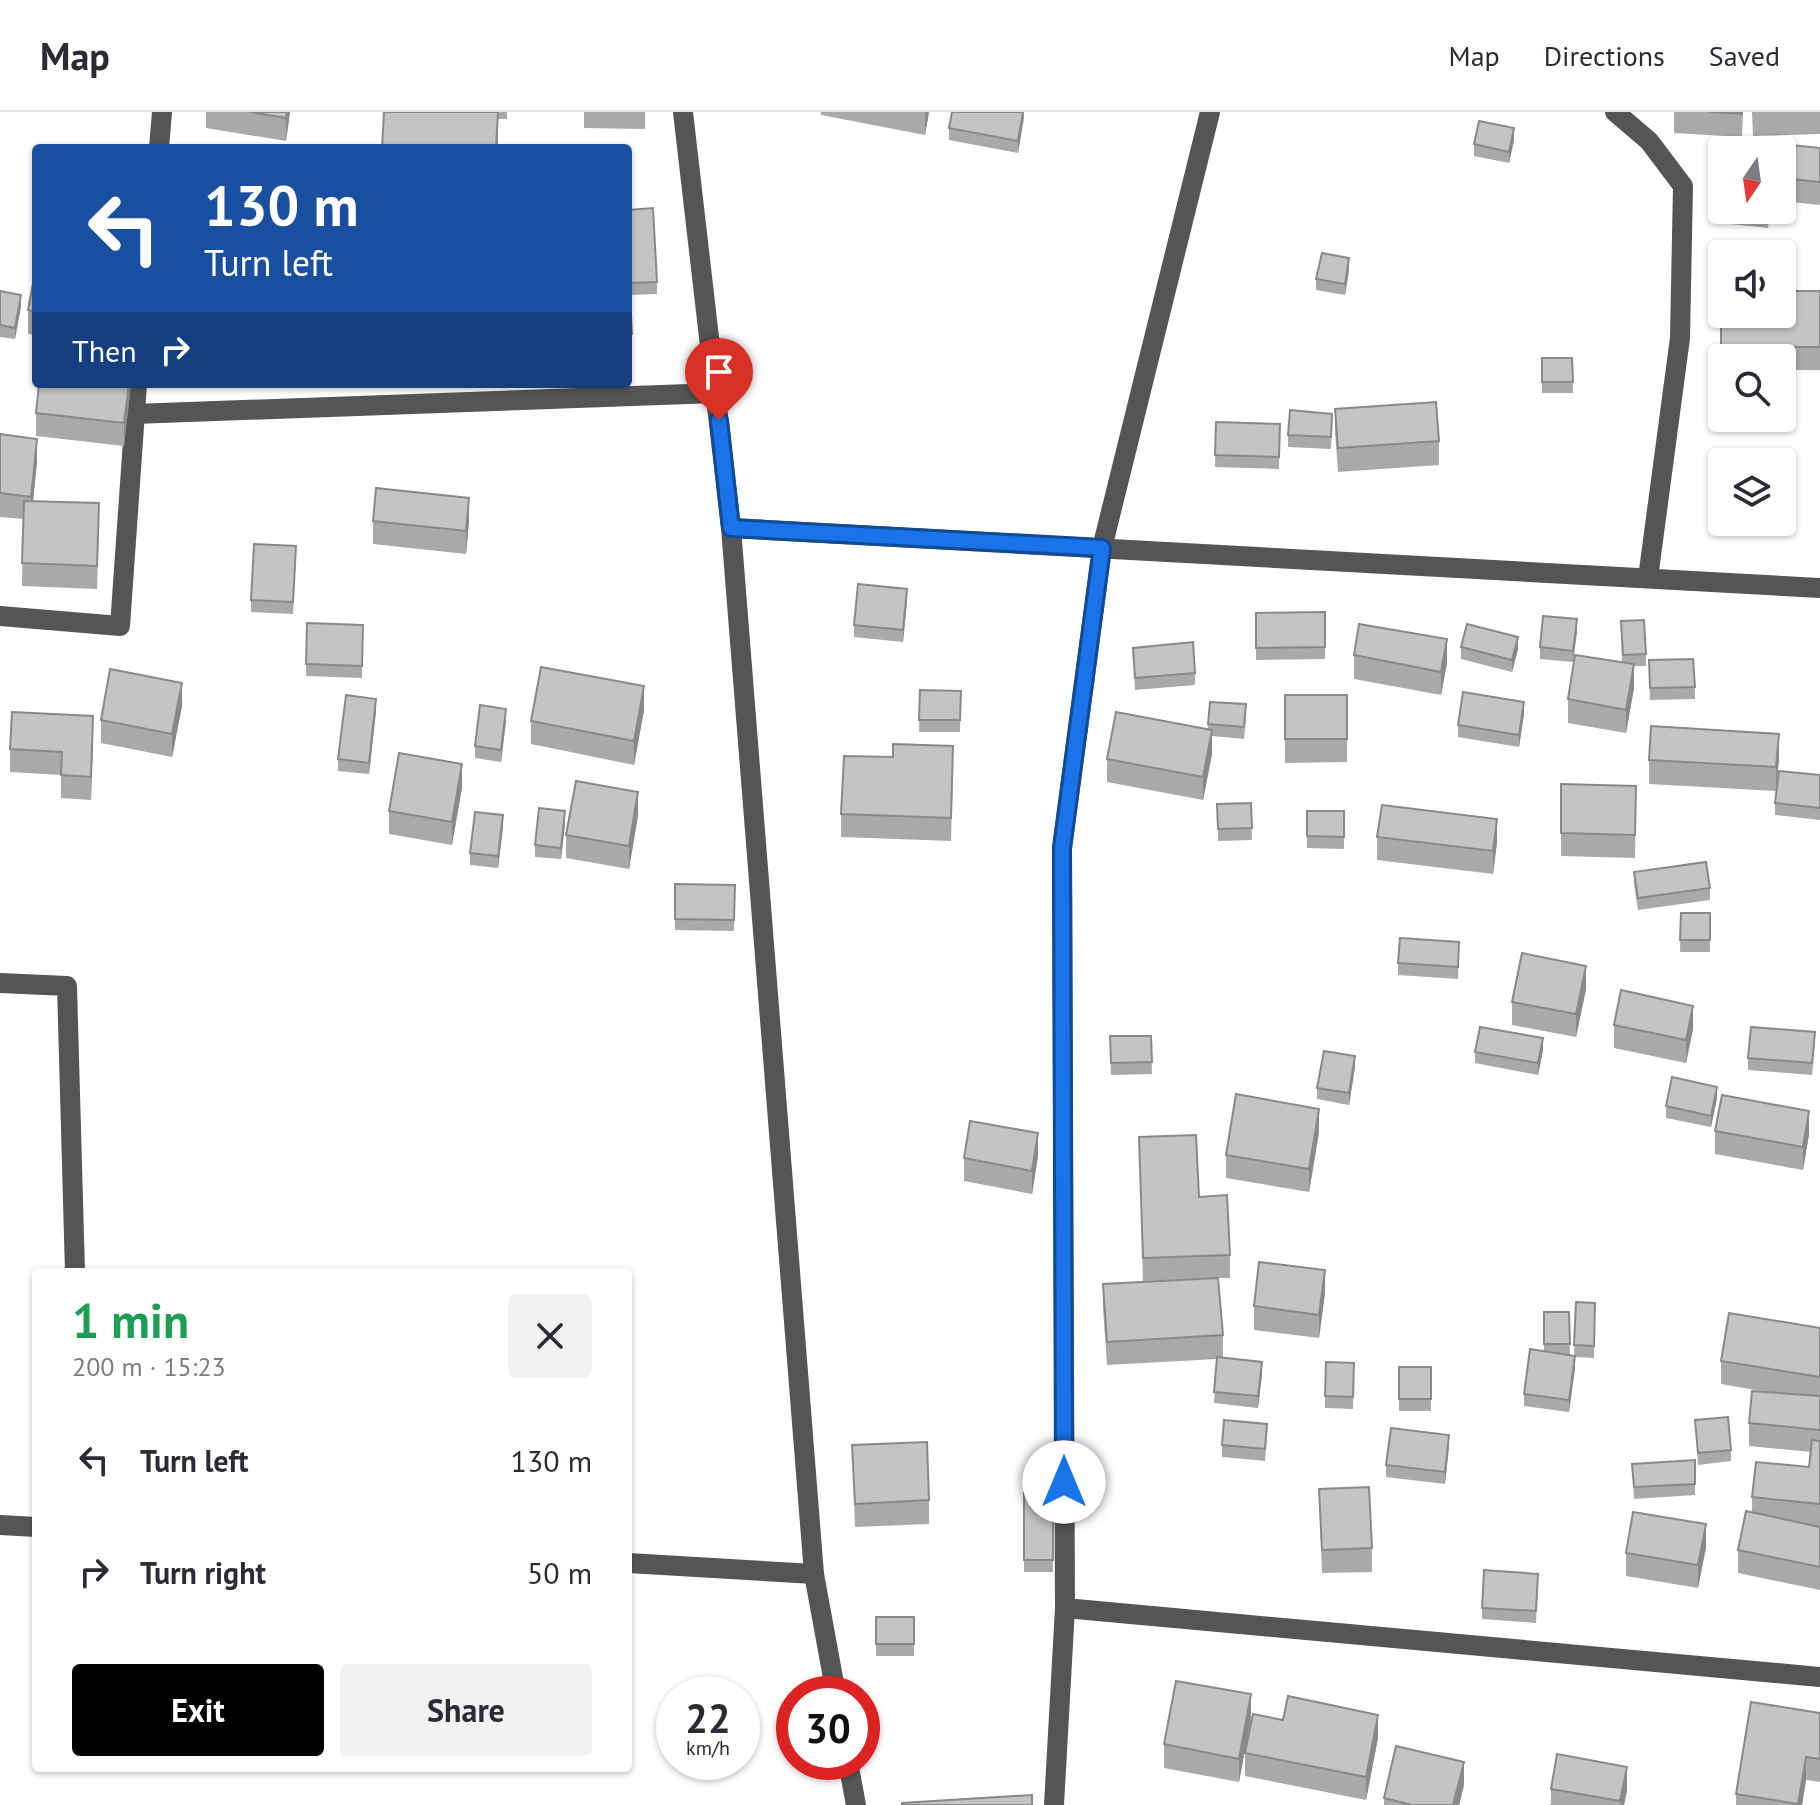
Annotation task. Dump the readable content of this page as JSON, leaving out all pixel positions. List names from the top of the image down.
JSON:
{
  "north": "bottom",
  "page": {
    "header": "Map",
    "nav": ["Map", "Directions", "Saved"],
    "turn": ["130 m", "Turn left"],
    "then": "Then",
    "heading": ["1 min", "200 m · 15:23"],
    "list": [
      {
        "name": "Turn left",
        "value": "130 m"
      },
      {
        "name": "Turn right",
        "value": "50 m"
      }
    ],
    "buttons": ["Exit", "Share"],
    "speed": "22 km/h",
    "limit": "30"
  }
}
